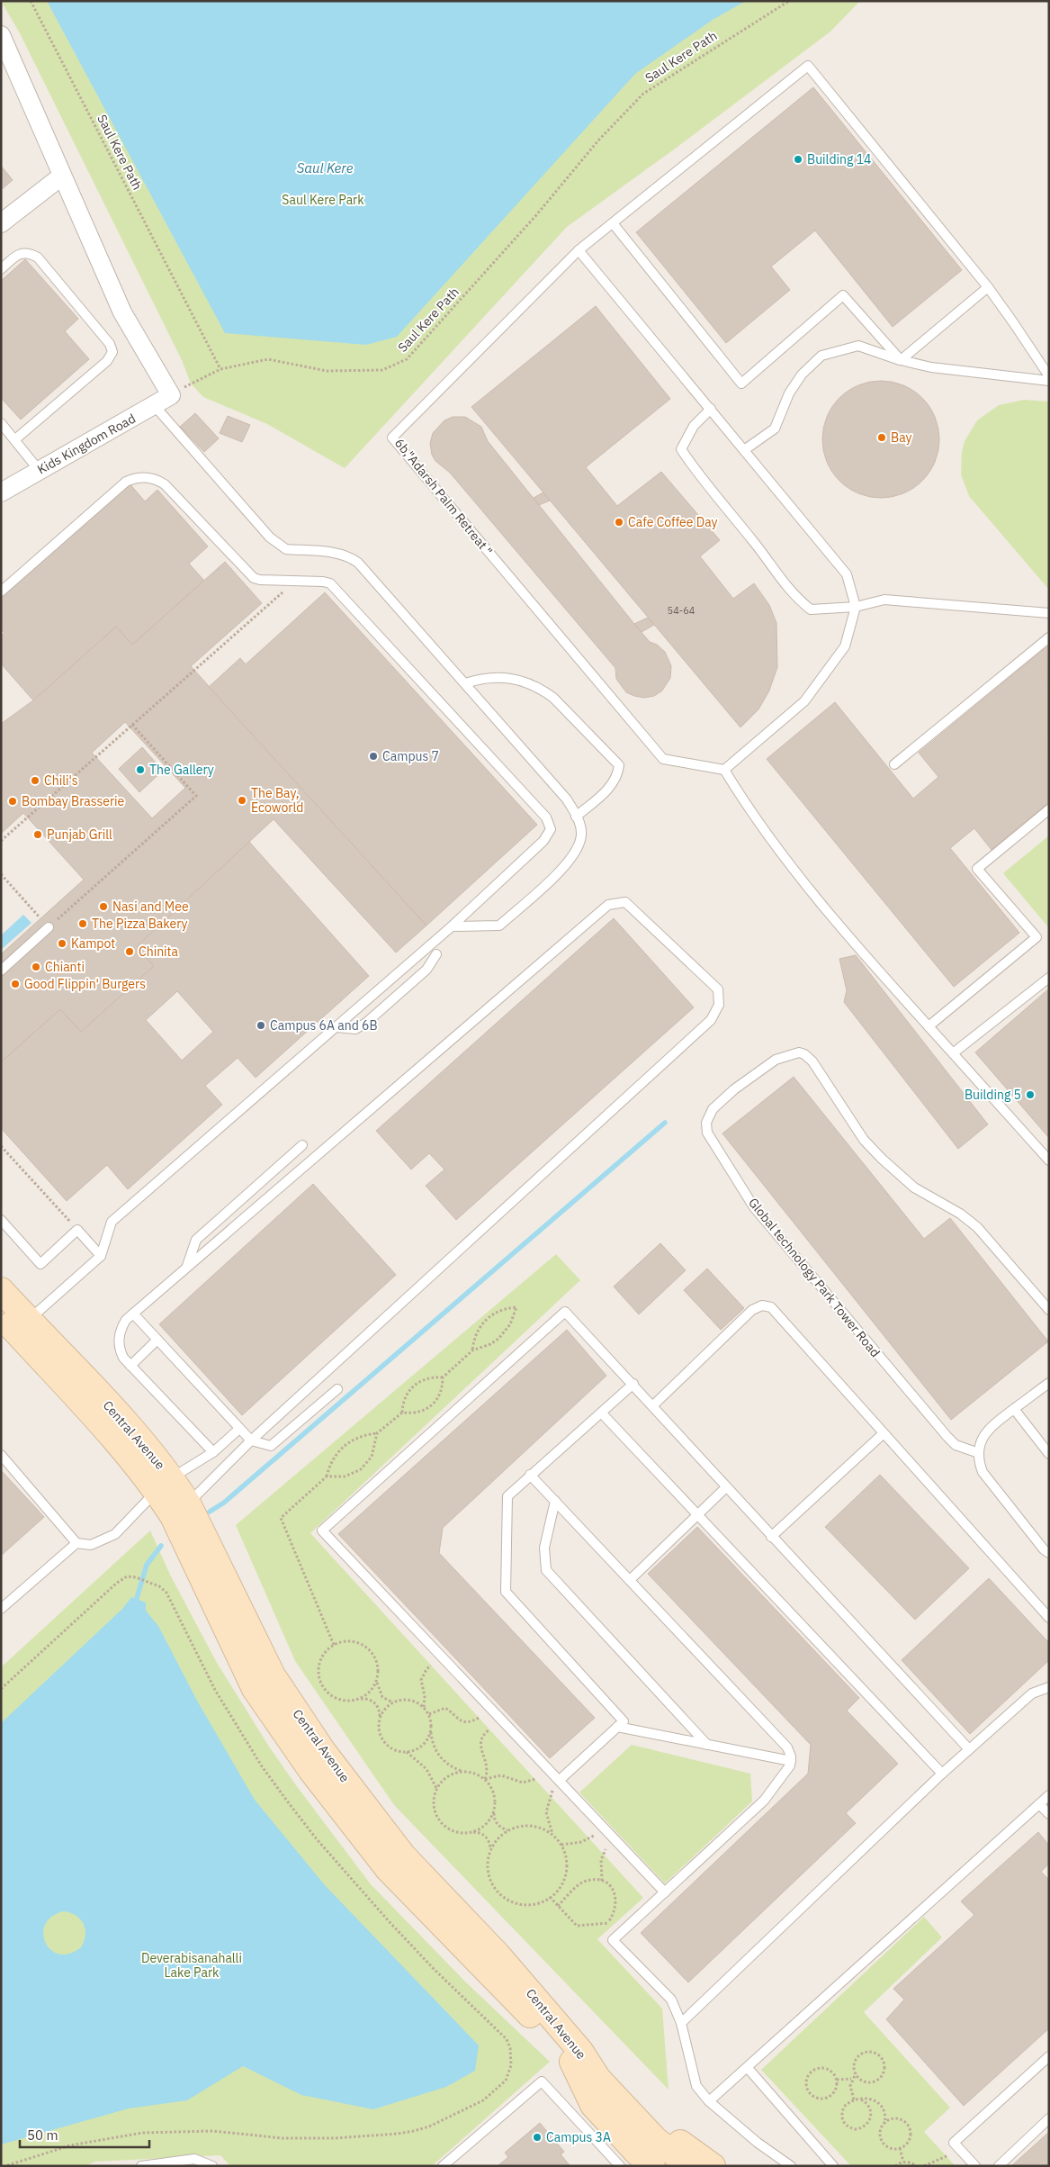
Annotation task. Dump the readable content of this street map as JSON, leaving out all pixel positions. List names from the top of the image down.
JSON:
{
  "streets": {
    "street": ["Kids Kingdom Road", "Central Avenue"],
    "lane": ["6b,\"Adarsh Palm Retreat \"", "Global technology Park Tower Road"],
    "path": ["Saul Kere Path"]
  },
  "water": ["Saul Kere"],
  "parks": ["Saul Kere Park", "Deverabisanahalli Lake Park"],
  "places": [
    "Building 14",
    "Bay",
    "Cafe Coffee Day",
    "Campus 7",
    "The Gallery",
    "Chili's",
    "The Bay, Ecoworld",
    "Bombay Brasserie",
    "Punjab Grill",
    "Nasi and Mee",
    "The Pizza Bakery",
    "Kampot",
    "Chinita",
    "Chianti",
    "Good Flippin' Burgers",
    "Campus 6A and 6B",
    "Building 5",
    "Campus 3A"
  ],
  "house_numbers": ["54-64"],
  "scale_bar": "50 m"
}
